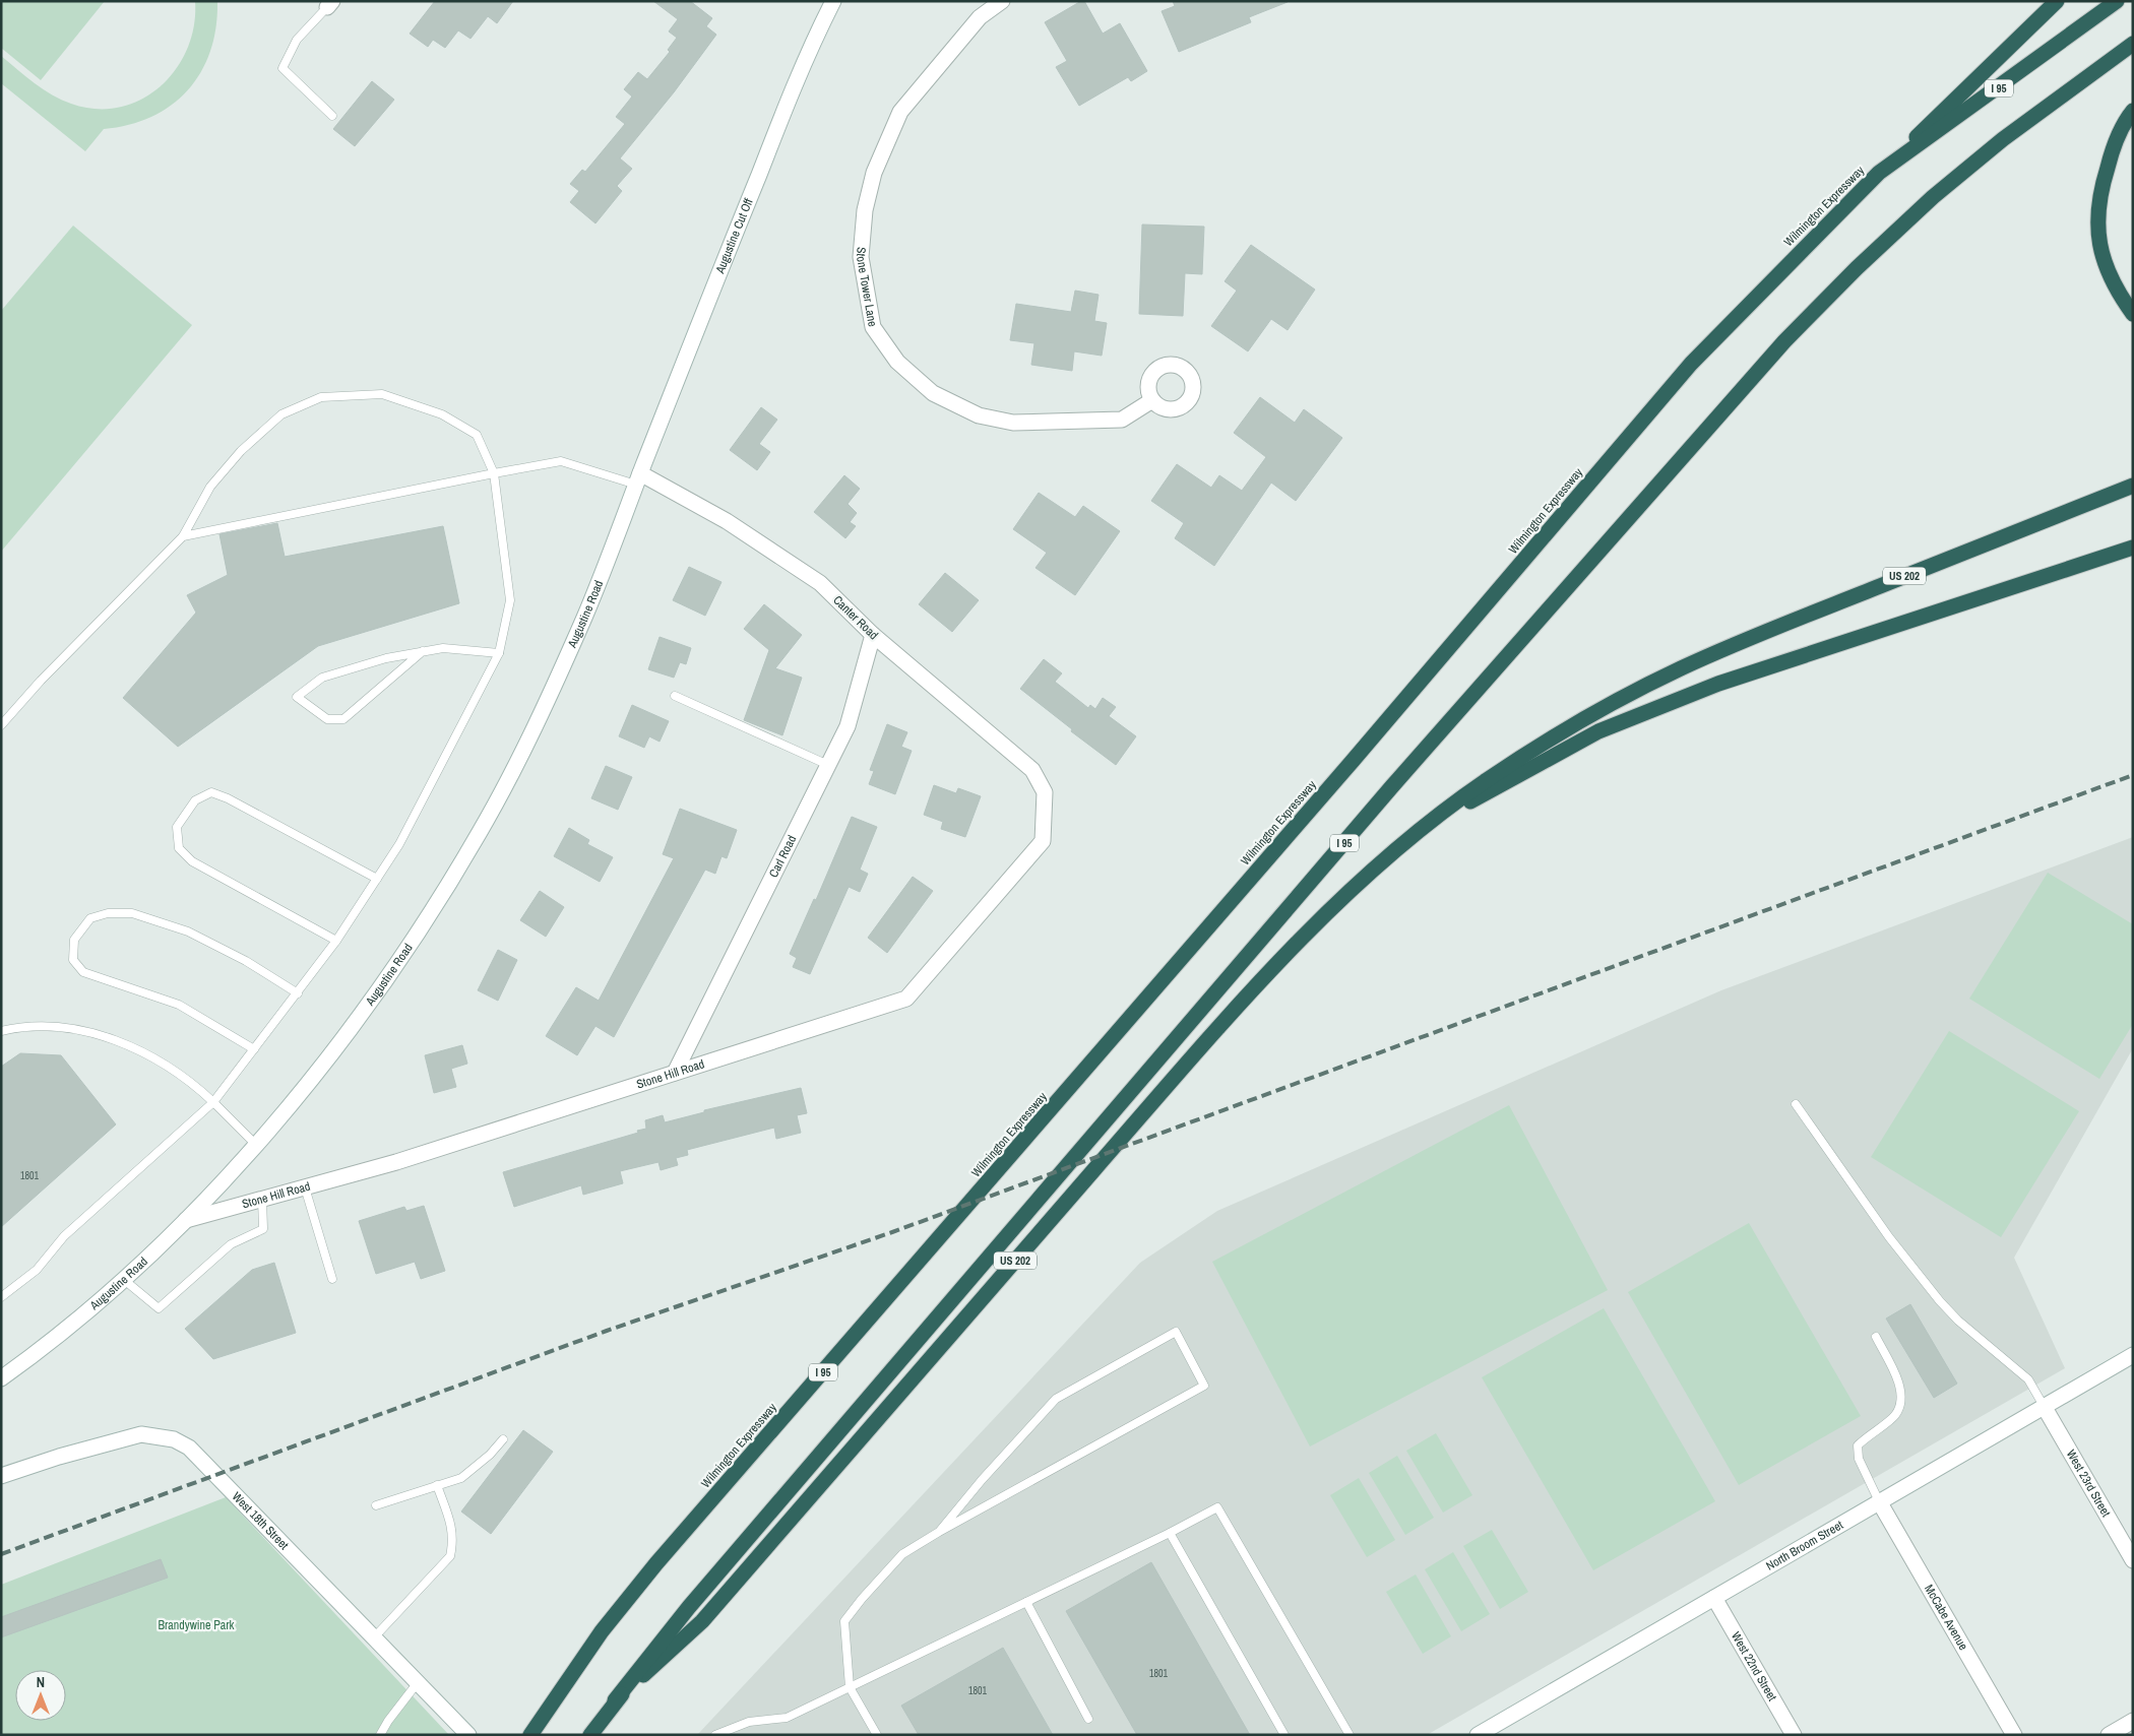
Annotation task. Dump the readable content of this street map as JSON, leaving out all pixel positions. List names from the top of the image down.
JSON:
{
  "streets": {
    "highway": ["I 95", "Wilmington Expressway", "US 202"],
    "street": [
      "Augustine Cut Off",
      "Stone Tower Lane",
      "Augustine Road",
      "Canter Road",
      "Carl Road",
      "Stone Hill Road",
      "West 23rd Street",
      "West 18th Street",
      "North Broom Street",
      "McCabe Avenue",
      "West 22nd Street"
    ]
  },
  "crossings": [
    ["I 95", "US 202"],
    ["Augustine Cut Off", "Augustine Road"],
    ["Augustine Cut Off", "Canter Road"],
    ["Augustine Road", "Canter Road"],
    ["Augustine Road", "Stone Hill Road"],
    ["Canter Road", "Carl Road"],
    ["Canter Road", "Stone Hill Road"],
    ["Carl Road", "Stone Hill Road"],
    ["West 23rd Street", "North Broom Street"],
    ["North Broom Street", "McCabe Avenue"],
    ["North Broom Street", "West 22nd Street"]
  ],
  "parks": ["Brandywine Park"],
  "house_numbers": ["1801", "1801", "1801"],
  "north": "top"
}
